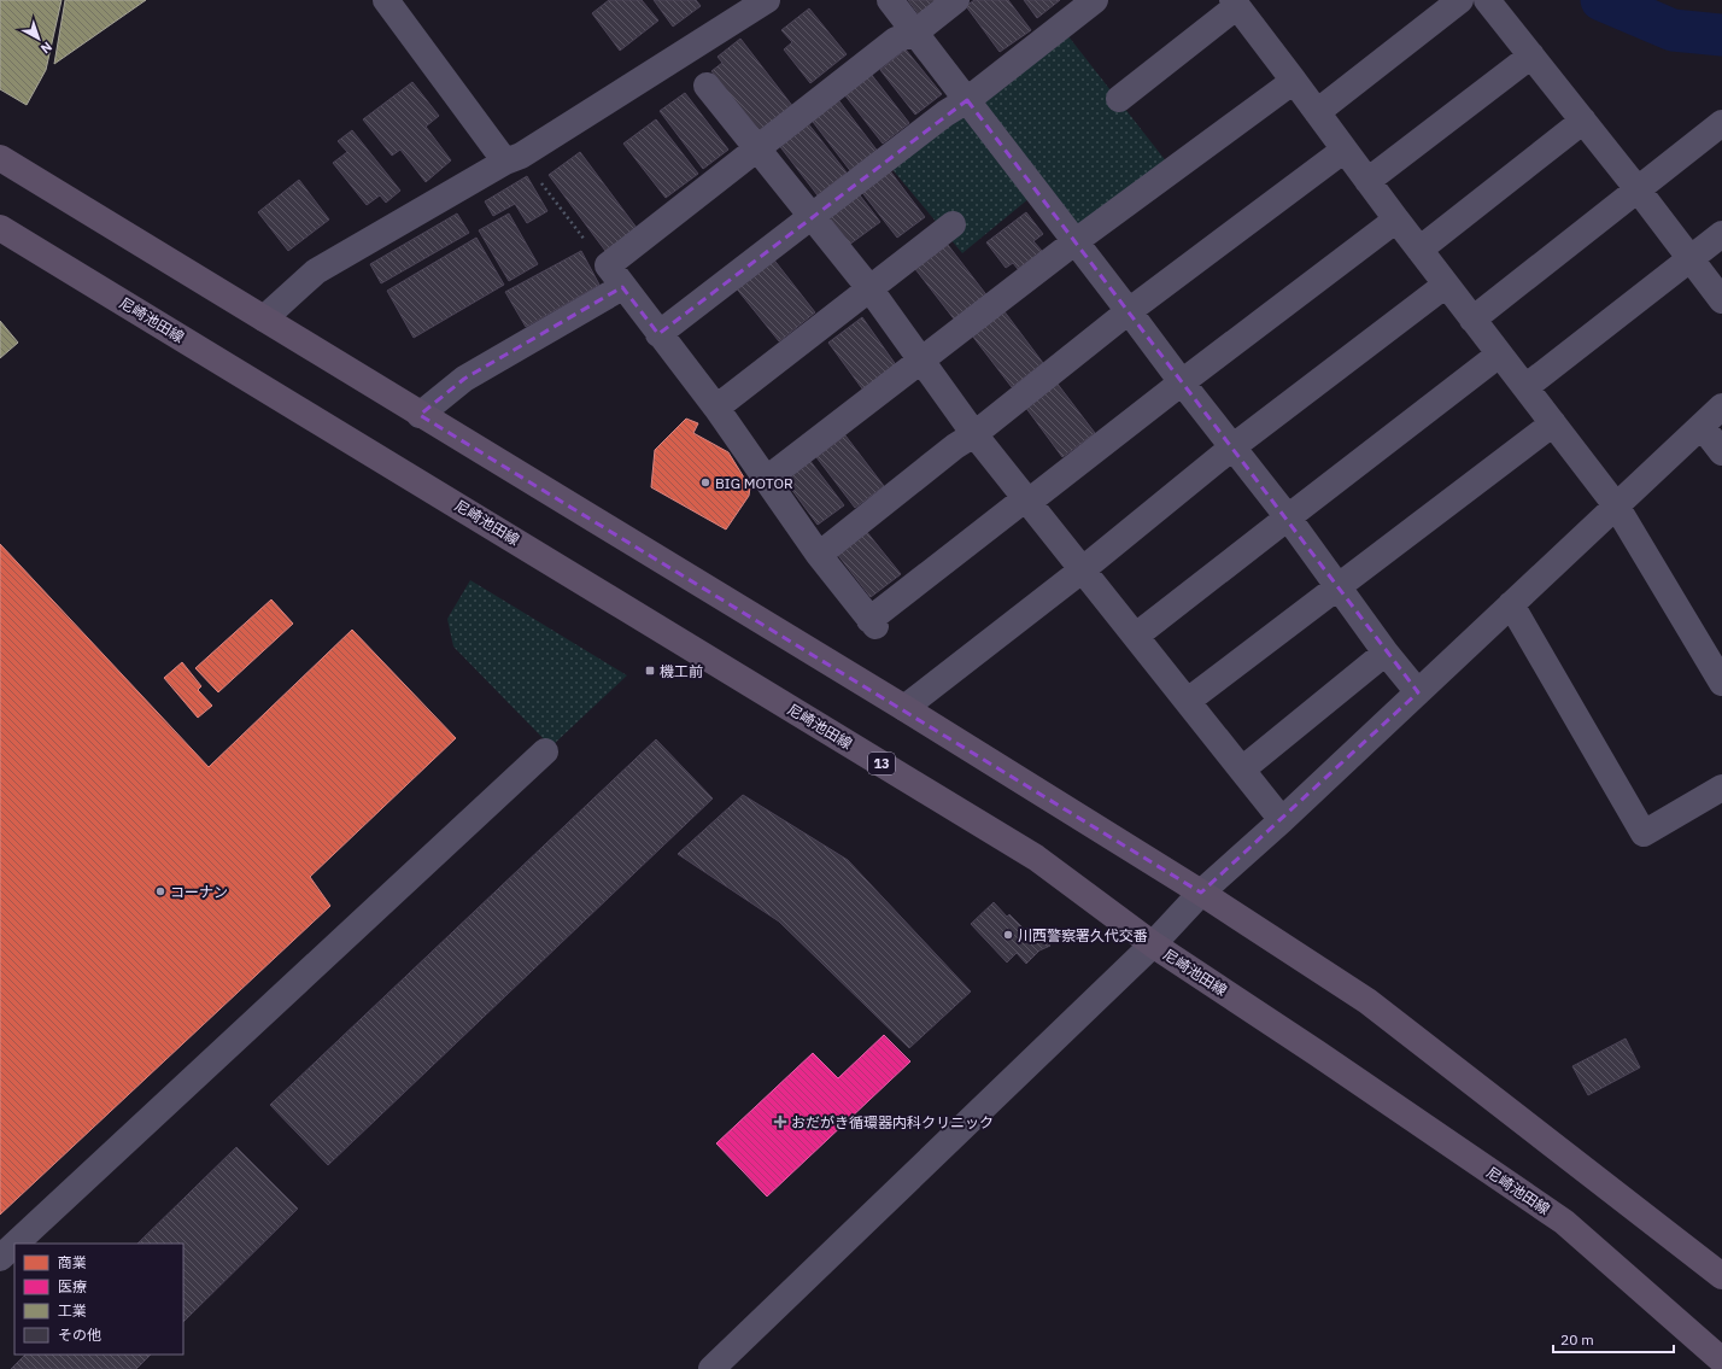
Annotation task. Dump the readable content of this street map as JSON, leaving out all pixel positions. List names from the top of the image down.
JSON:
{
  "streets": {
    "main road": ["尼崎池田線", "13"]
  },
  "places": {
    "other": ["BIG MOTOR", "コーナン", "川西警察署久代交番"],
    "transit": ["機工前"],
    "health": ["おだがき循環器内科クリニック"]
  },
  "legend": [
    "商業",
    "医療",
    "工業",
    "その他"
  ],
  "scale_bar": "20 m",
  "north": "bottom right"
}
